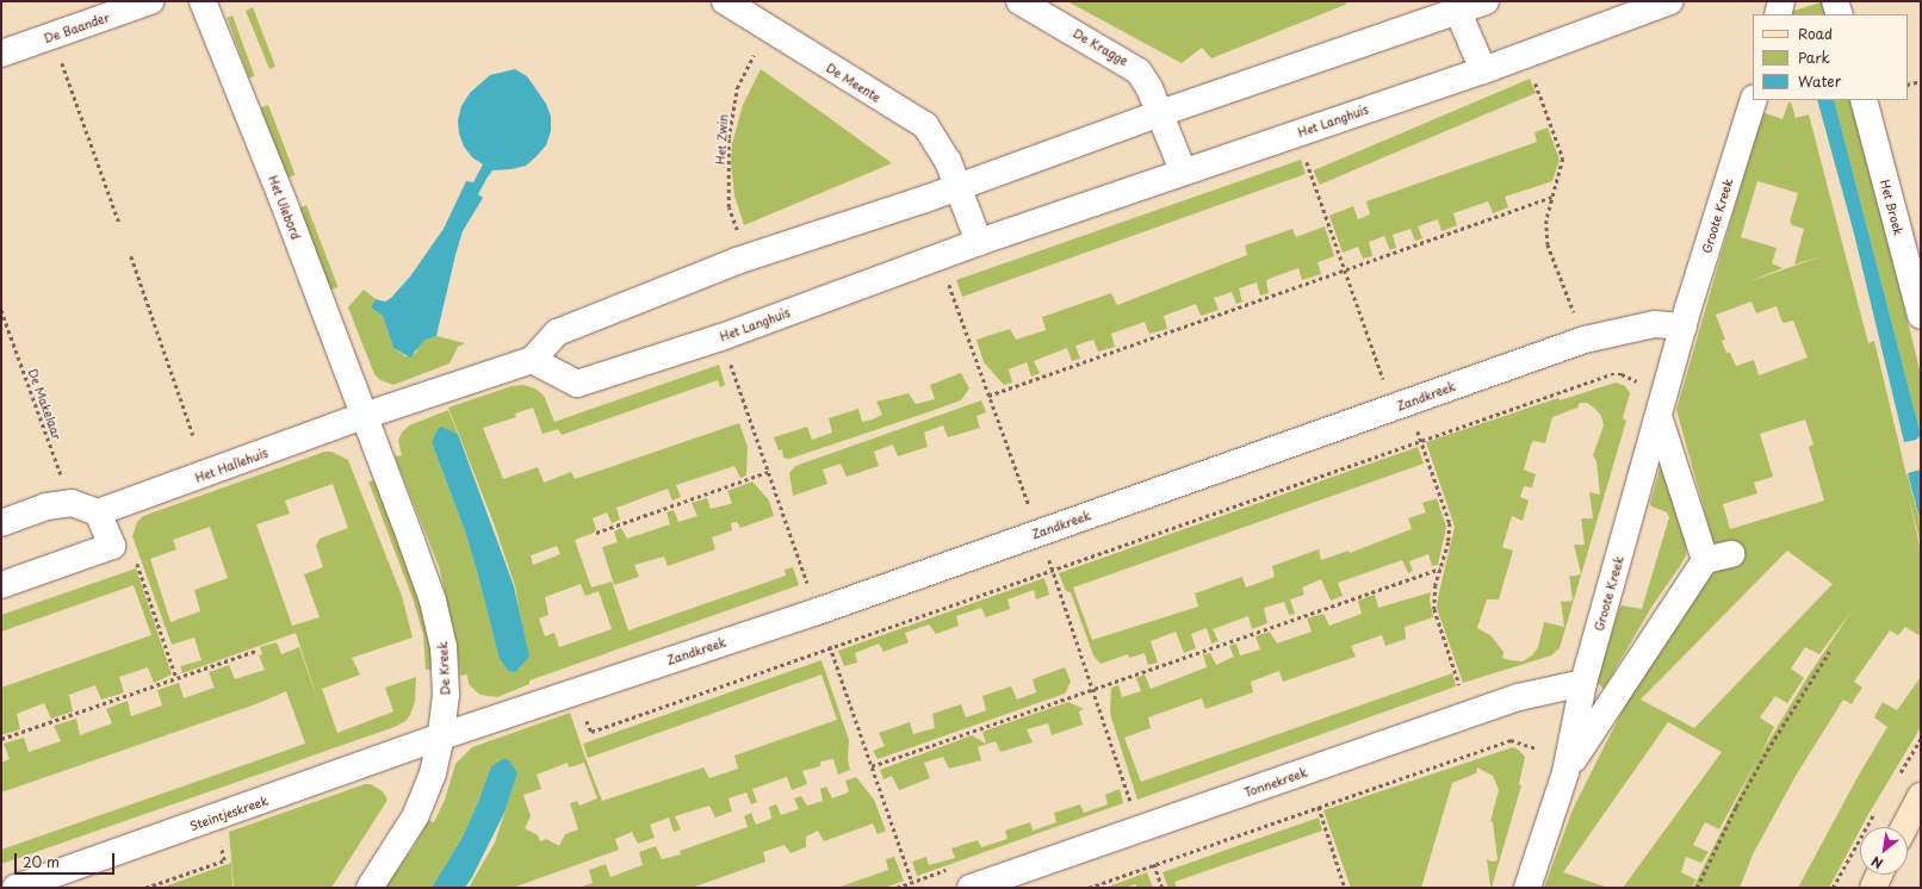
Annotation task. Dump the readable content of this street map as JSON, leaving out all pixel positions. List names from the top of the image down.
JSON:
{
  "streets": {
    "street": [
      "De Baander",
      "De Kragge",
      "De Meente",
      "Het Langhuis",
      "Het Ulebord",
      "Het Broek",
      "Groote Kreek",
      "Zandkreek",
      "Het Hallehuis",
      "De Kreek",
      "Tonnekreek",
      "Steintjeskreek"
    ],
    "path": ["Het Zwin", "De Makelaar"]
  },
  "crossings": [
    ["De Meente", "Het Zwin"],
    ["Het Ulebord", "Het Hallehuis"],
    ["Het Ulebord", "De Kreek"],
    ["Groote Kreek", "Zandkreek"],
    ["Groote Kreek", "Tonnekreek"],
    ["Zandkreek", "De Kreek"],
    ["Zandkreek", "Steintjeskreek"],
    ["Het Hallehuis", "De Kreek"],
    ["De Kreek", "Steintjeskreek"]
  ],
  "legend": ["Road", "Park", "Water"],
  "scale_bar": "20 m",
  "north": "bottom left"
}
